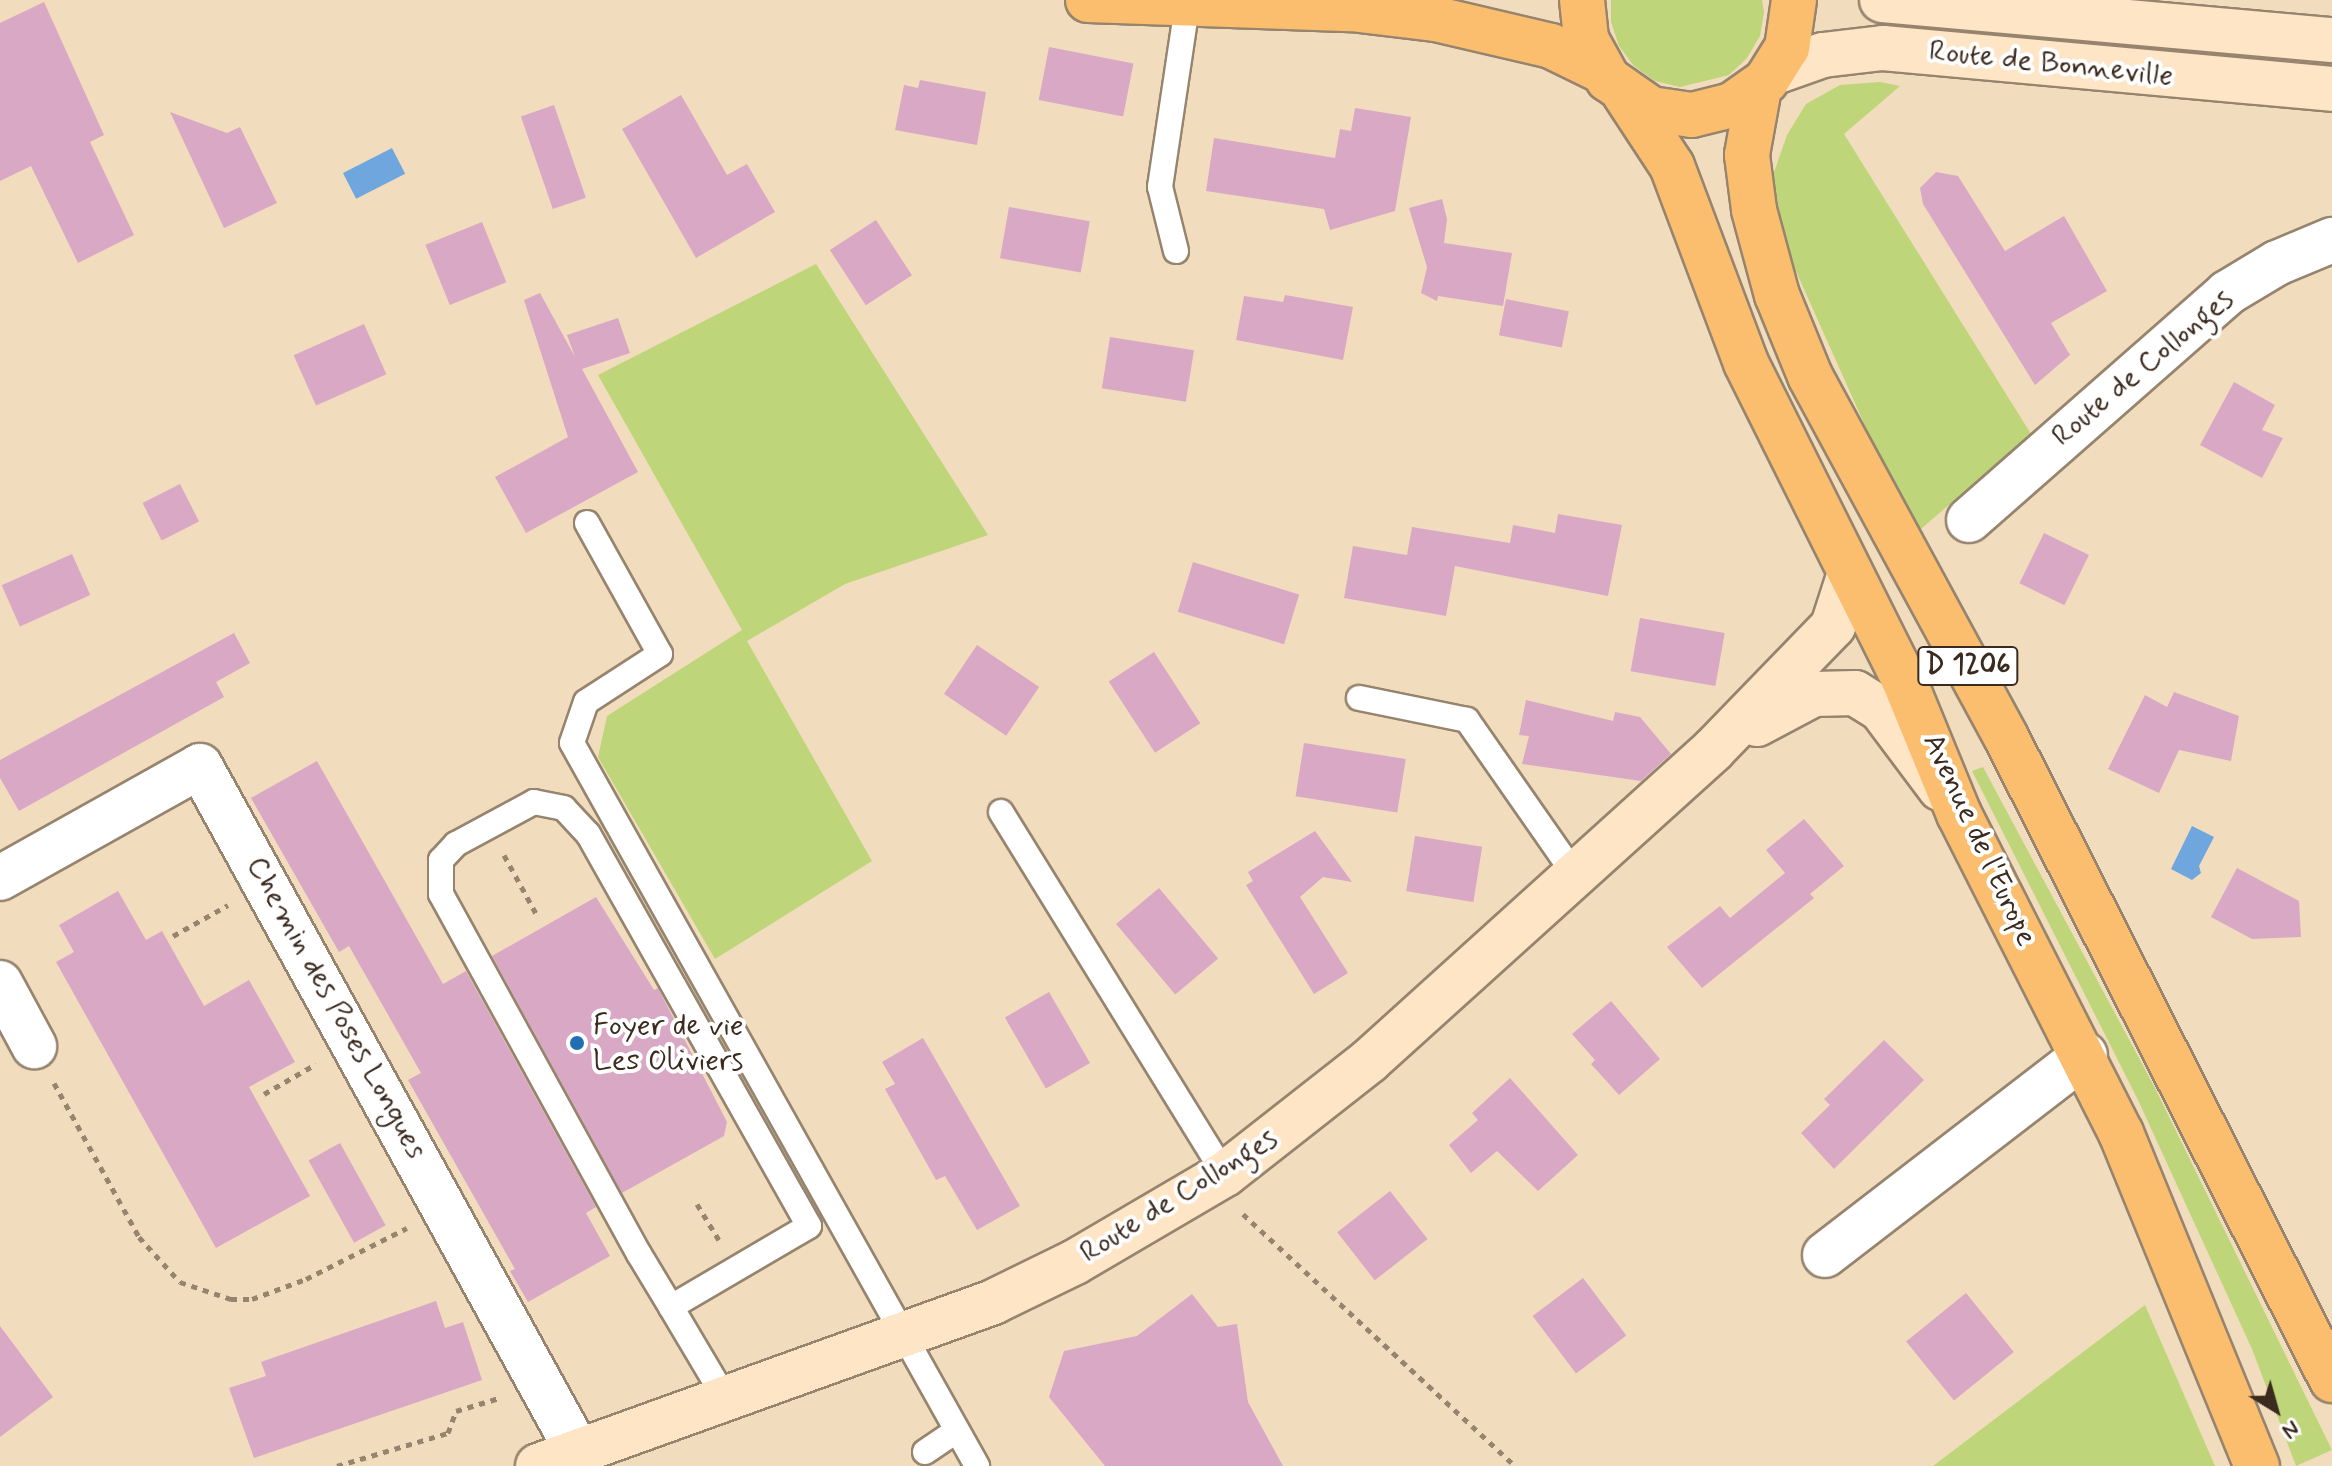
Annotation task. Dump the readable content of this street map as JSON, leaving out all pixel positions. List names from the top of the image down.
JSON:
{
  "streets": {
    "main road": ["D 1206", "Avenue de l'Europe"],
    "street": ["Route de Bonneville", "Route de Collonges", "Chemin des Poses Longues"]
  },
  "crossings": [
    ["Route de Bonneville", "D 1206"],
    ["Route de Collonges", "Avenue de l'Europe"],
    ["Route de Collonges", "Chemin des Poses Longues"]
  ],
  "places": ["Foyer de vie Les Oliviers"],
  "north": "bottom right"
}
